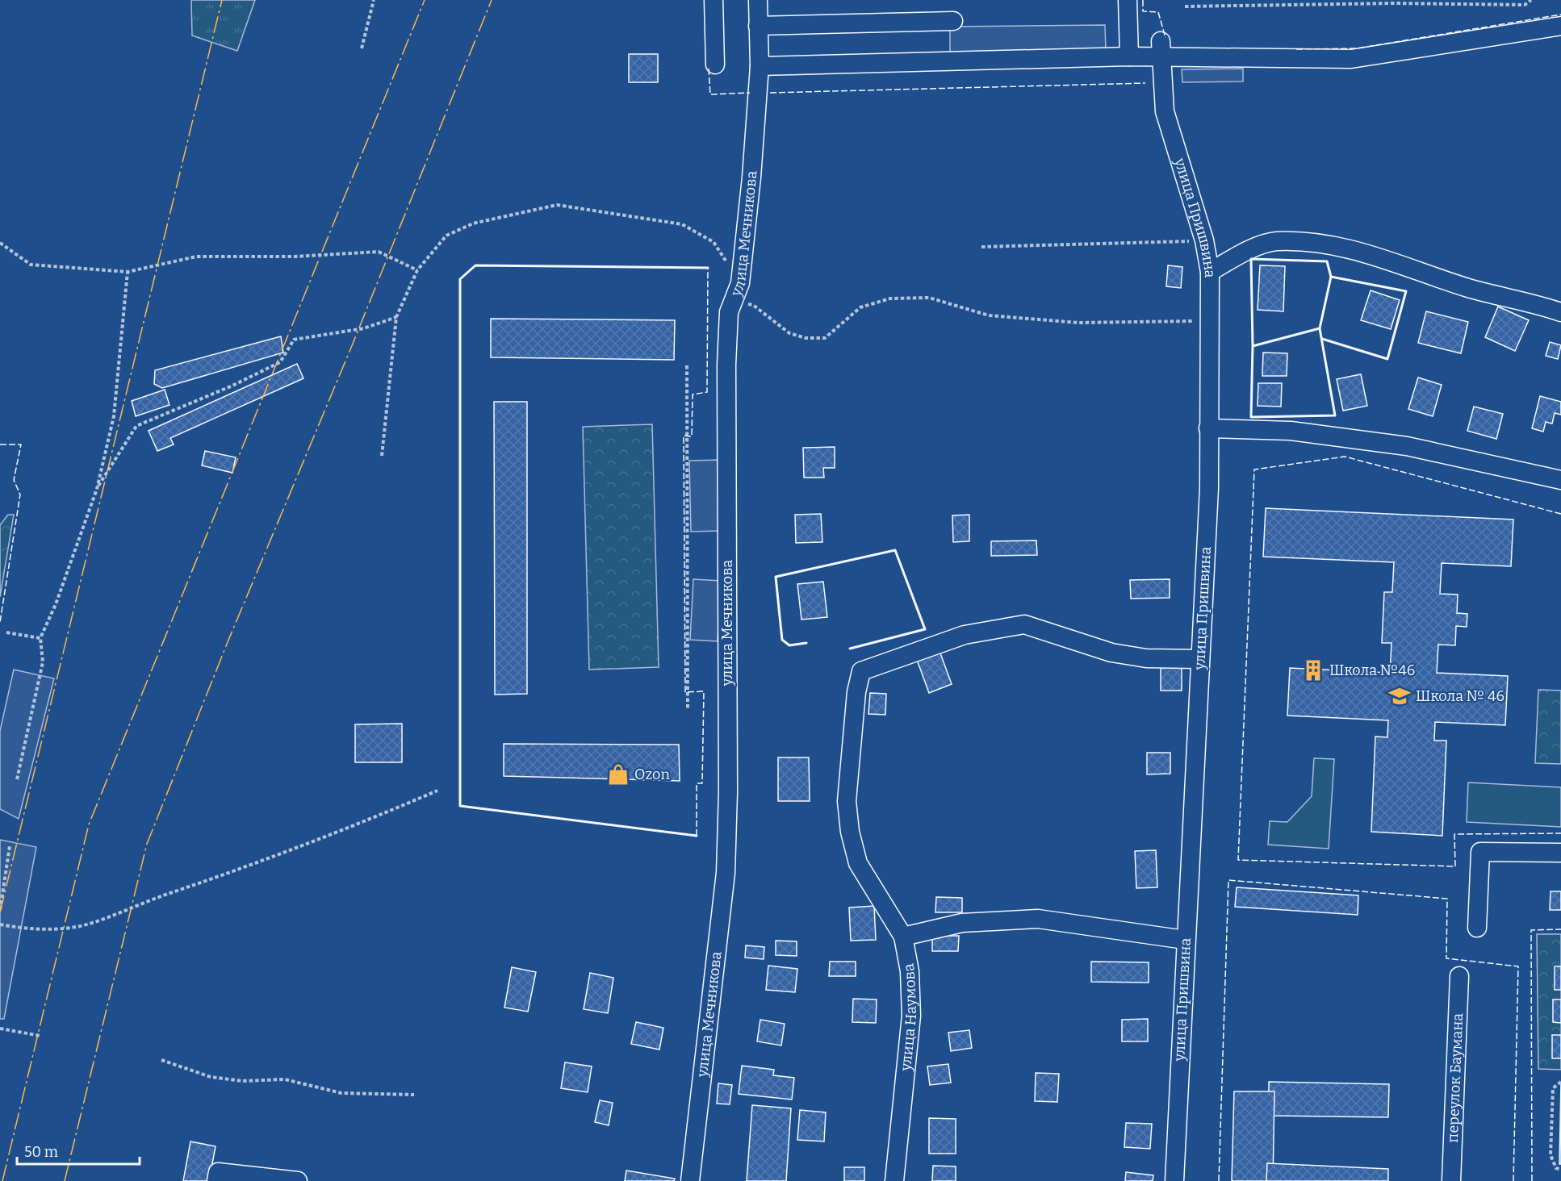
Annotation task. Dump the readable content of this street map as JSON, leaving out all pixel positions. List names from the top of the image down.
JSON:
{
  "streets": {
    "street": [
      "улица Пришвина",
      "улица Мечникова",
      "улица Наумова",
      "переулок Баумана"
    ]
  },
  "crossings": [
    ["улица Пришвина", "улица Наумова"]
  ],
  "places": {
    "building": ["Школа №46"],
    "school or university": ["Школа № 46"],
    "shop": ["Ozon"]
  },
  "scale_bar": "50 m"
}
